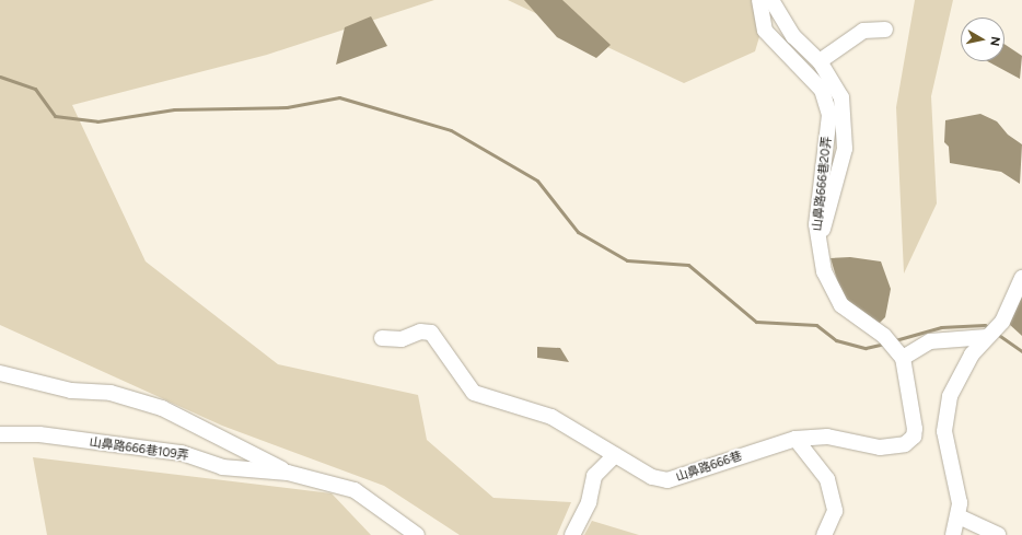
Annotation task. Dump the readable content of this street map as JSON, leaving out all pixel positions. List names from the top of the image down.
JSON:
{
  "streets": {
    "street": ["山鼻路666巷20弄", "山鼻路666巷109弄", "山鼻路666巷"]
  },
  "crossings": [
    ["山鼻路666巷20弄", "山鼻路666巷"]
  ],
  "north": "right"
}
